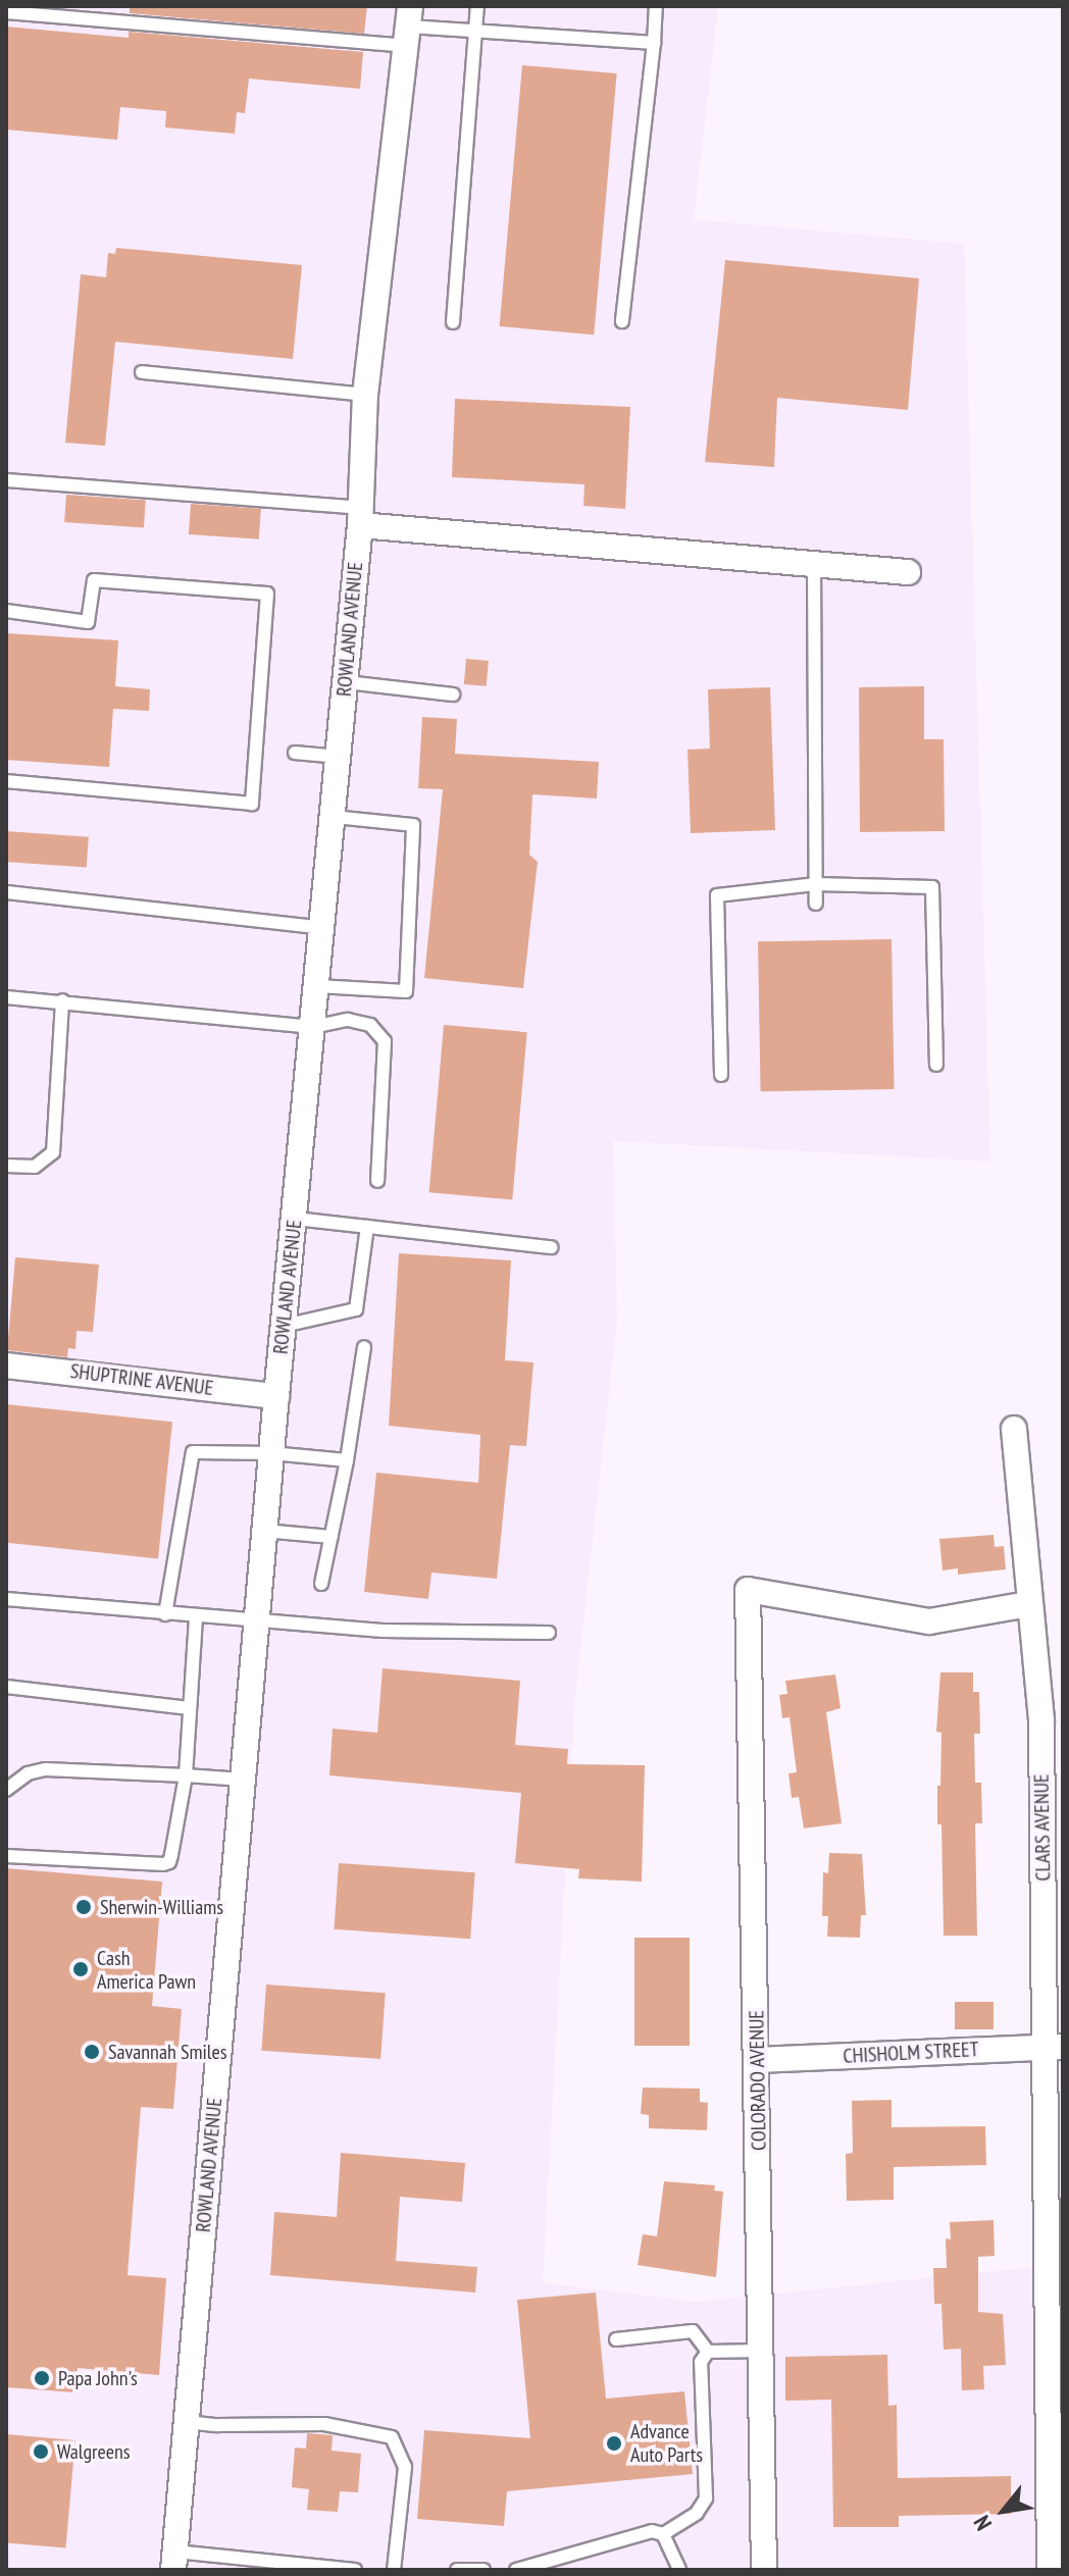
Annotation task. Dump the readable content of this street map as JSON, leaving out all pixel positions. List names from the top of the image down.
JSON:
{
  "streets": {
    "street": [
      "ROWLAND AVENUE",
      "SHUPTRINE AVENUE",
      "CLARS AVENUE",
      "CHISHOLM STREET",
      "COLORADO AVENUE"
    ]
  },
  "crossings": [
    ["ROWLAND AVENUE", "SHUPTRINE AVENUE"],
    ["CLARS AVENUE", "CHISHOLM STREET"],
    ["CLARS AVENUE", "COLORADO AVENUE"],
    ["CHISHOLM STREET", "COLORADO AVENUE"]
  ],
  "places": [
    "Sherwin-Williams",
    "Cash America Pawn",
    "Savannah Smiles",
    "Papa John's",
    "Advance Auto Parts",
    "Walgreens"
  ],
  "north": "bottom left"
}
